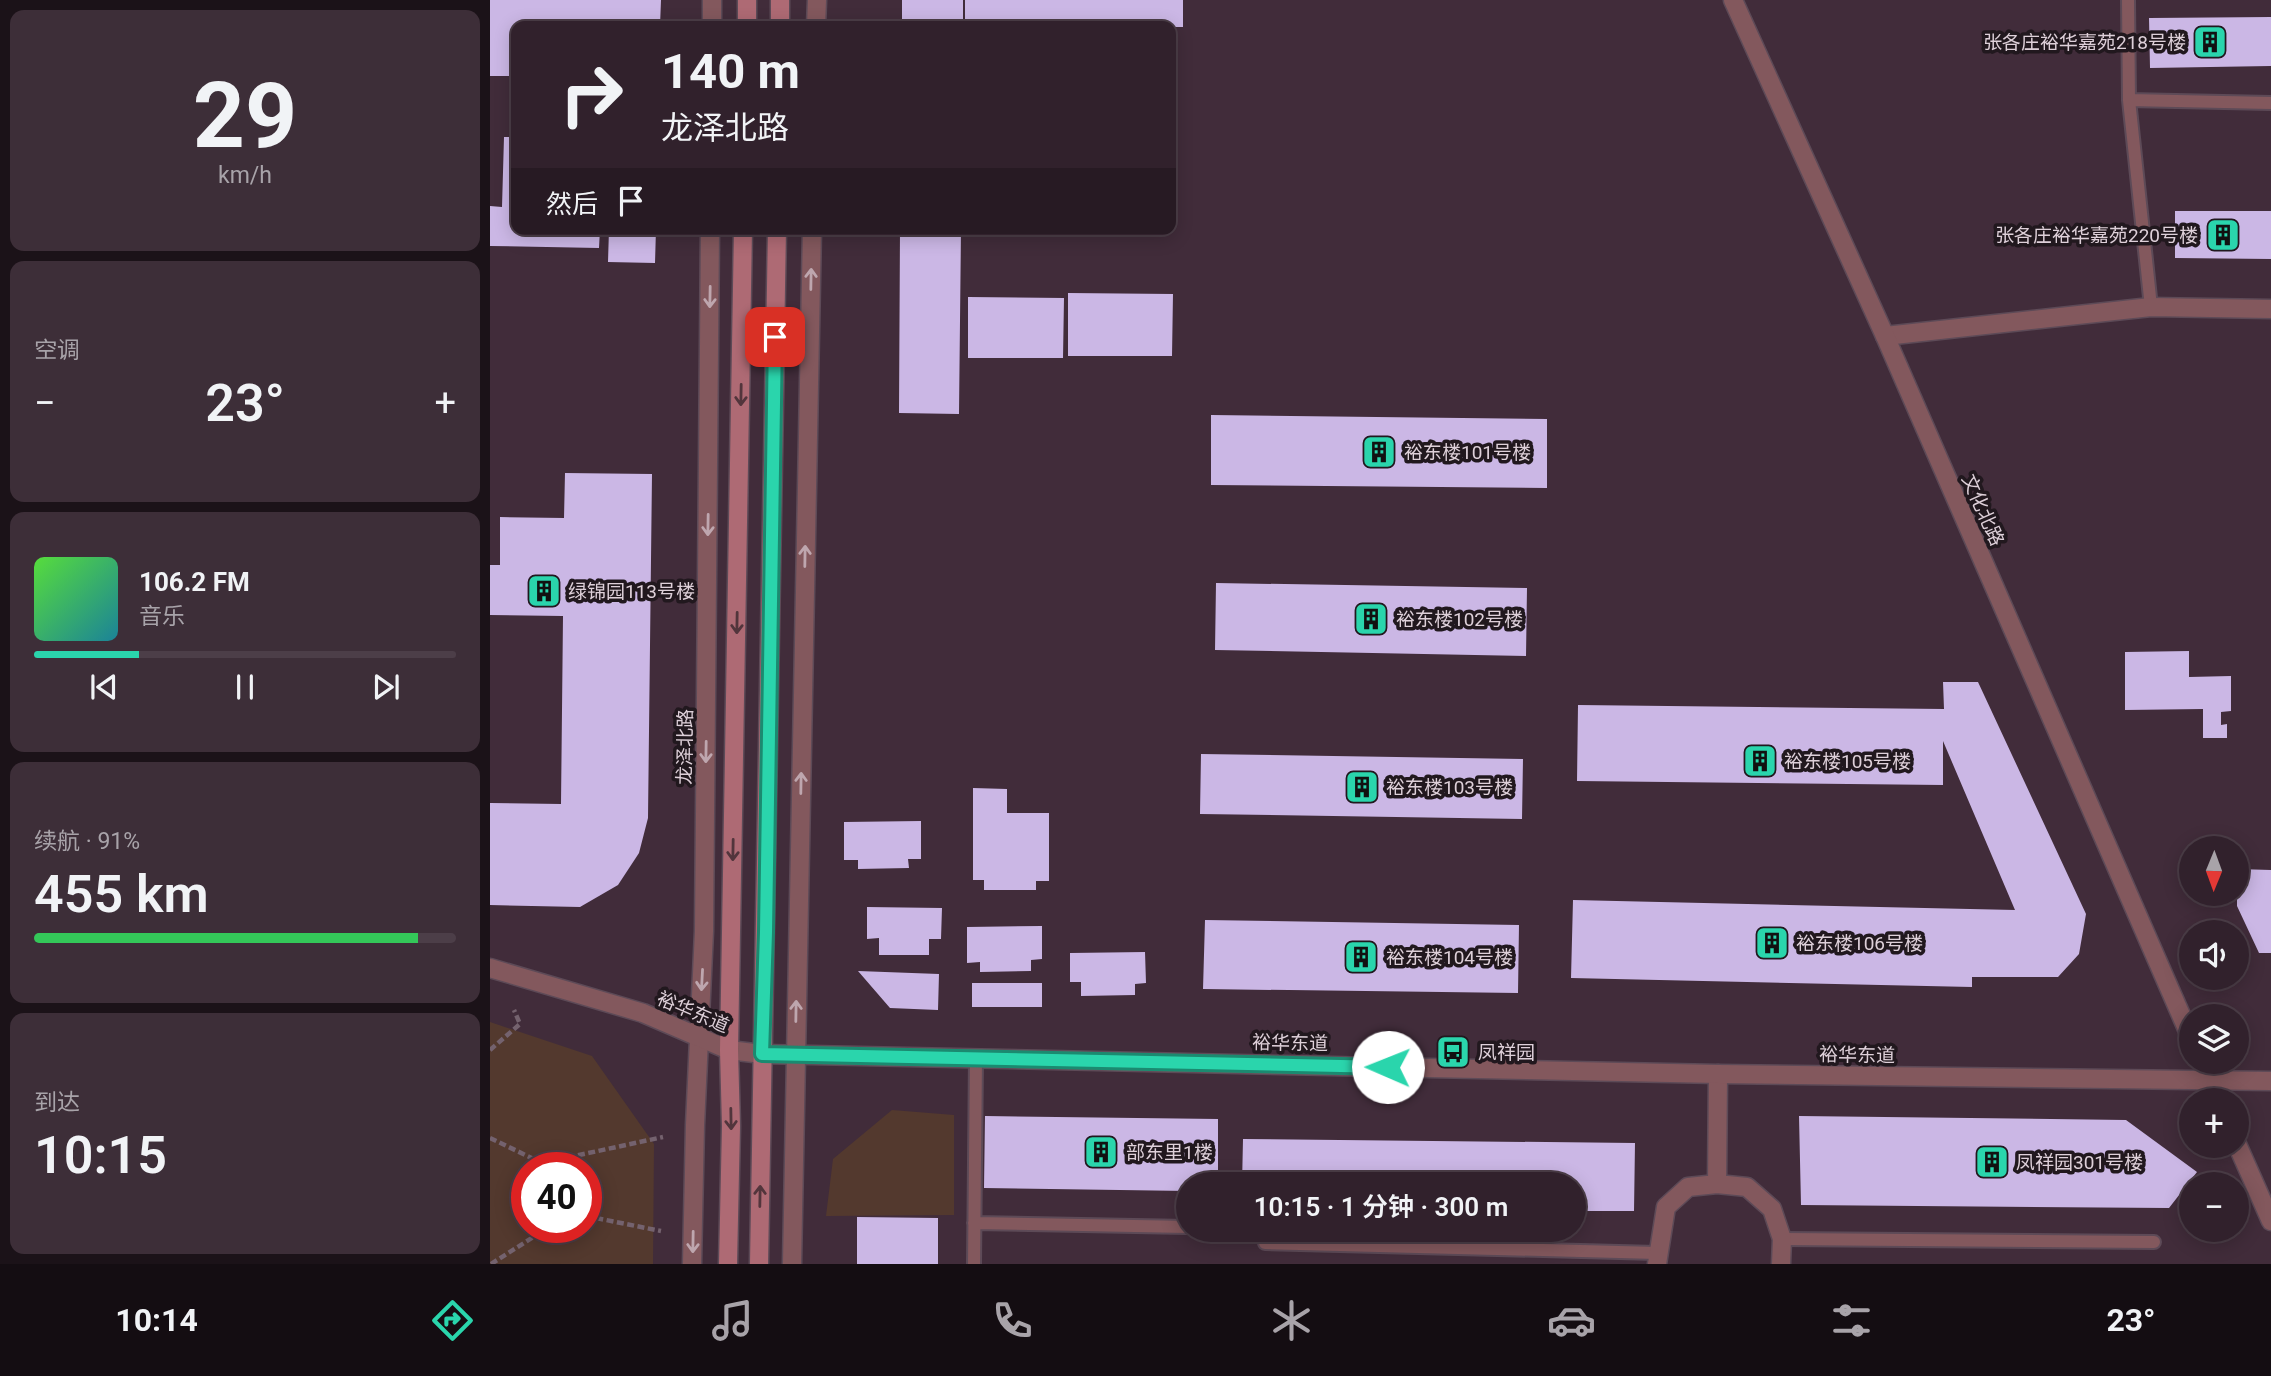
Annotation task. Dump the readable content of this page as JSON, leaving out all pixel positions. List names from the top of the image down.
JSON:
{
  "streets": {
    "street": ["文化北路", "龙泽北路", "裕华东道"]
  },
  "crossings": [
    ["龙泽北路", "裕华东道"]
  ],
  "places": {
    "building": [
      "张各庄裕华嘉苑218号楼",
      "张各庄裕华嘉苑220号楼",
      "裕东楼101号楼",
      "绿锦园113号楼",
      "裕东楼102号楼",
      "裕东楼105号楼",
      "裕东楼103号楼",
      "裕东楼106号楼",
      "裕东楼104号楼",
      "部东里1楼",
      "凤祥园301号楼"
    ],
    "bus stop": ["凤祥园"]
  },
  "north": "bottom",
  "page": {
    "tile": [
      ["29", "km/h"],
      "空调",
      ["续航 · 91%", "455 km"],
      ["到达", "10:15"]
    ],
    "turn": ["140 m", "龙泽北路"],
    "then": "然后",
    "heat": ["−", "23°", "+"],
    "song": ["106.2 FM", "音乐"],
    "map_buttons": ["+", "−"],
    "limit": "40",
    "trip": "10:15 · 1 分钟 · 300 m",
    "tabs": ["10:14", "23°"]
  }
}
